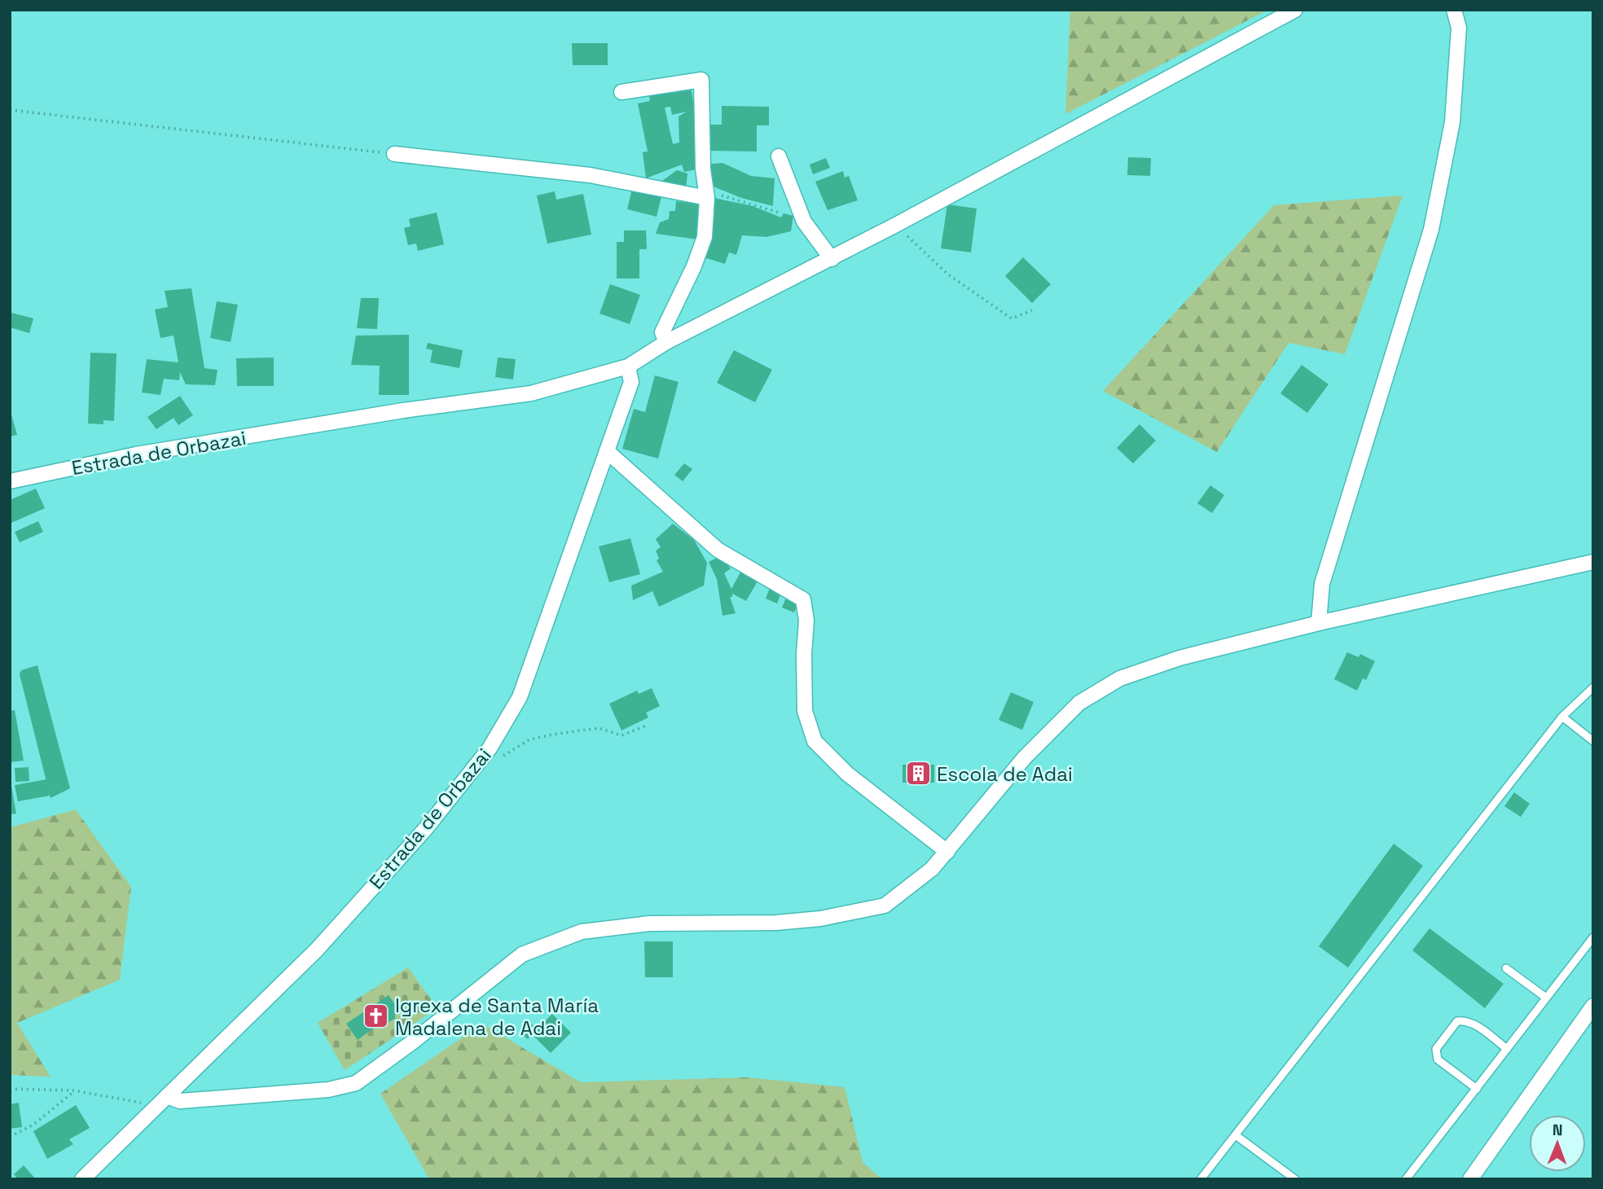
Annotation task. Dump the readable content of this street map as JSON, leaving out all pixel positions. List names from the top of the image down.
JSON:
{
  "streets": {
    "street": ["Estrada de Orbazai"]
  },
  "places": {
    "building": ["Escola de Adai"],
    "church": ["Igrexa de Santa María Madalena de Adai"]
  },
  "north": "top"
}
